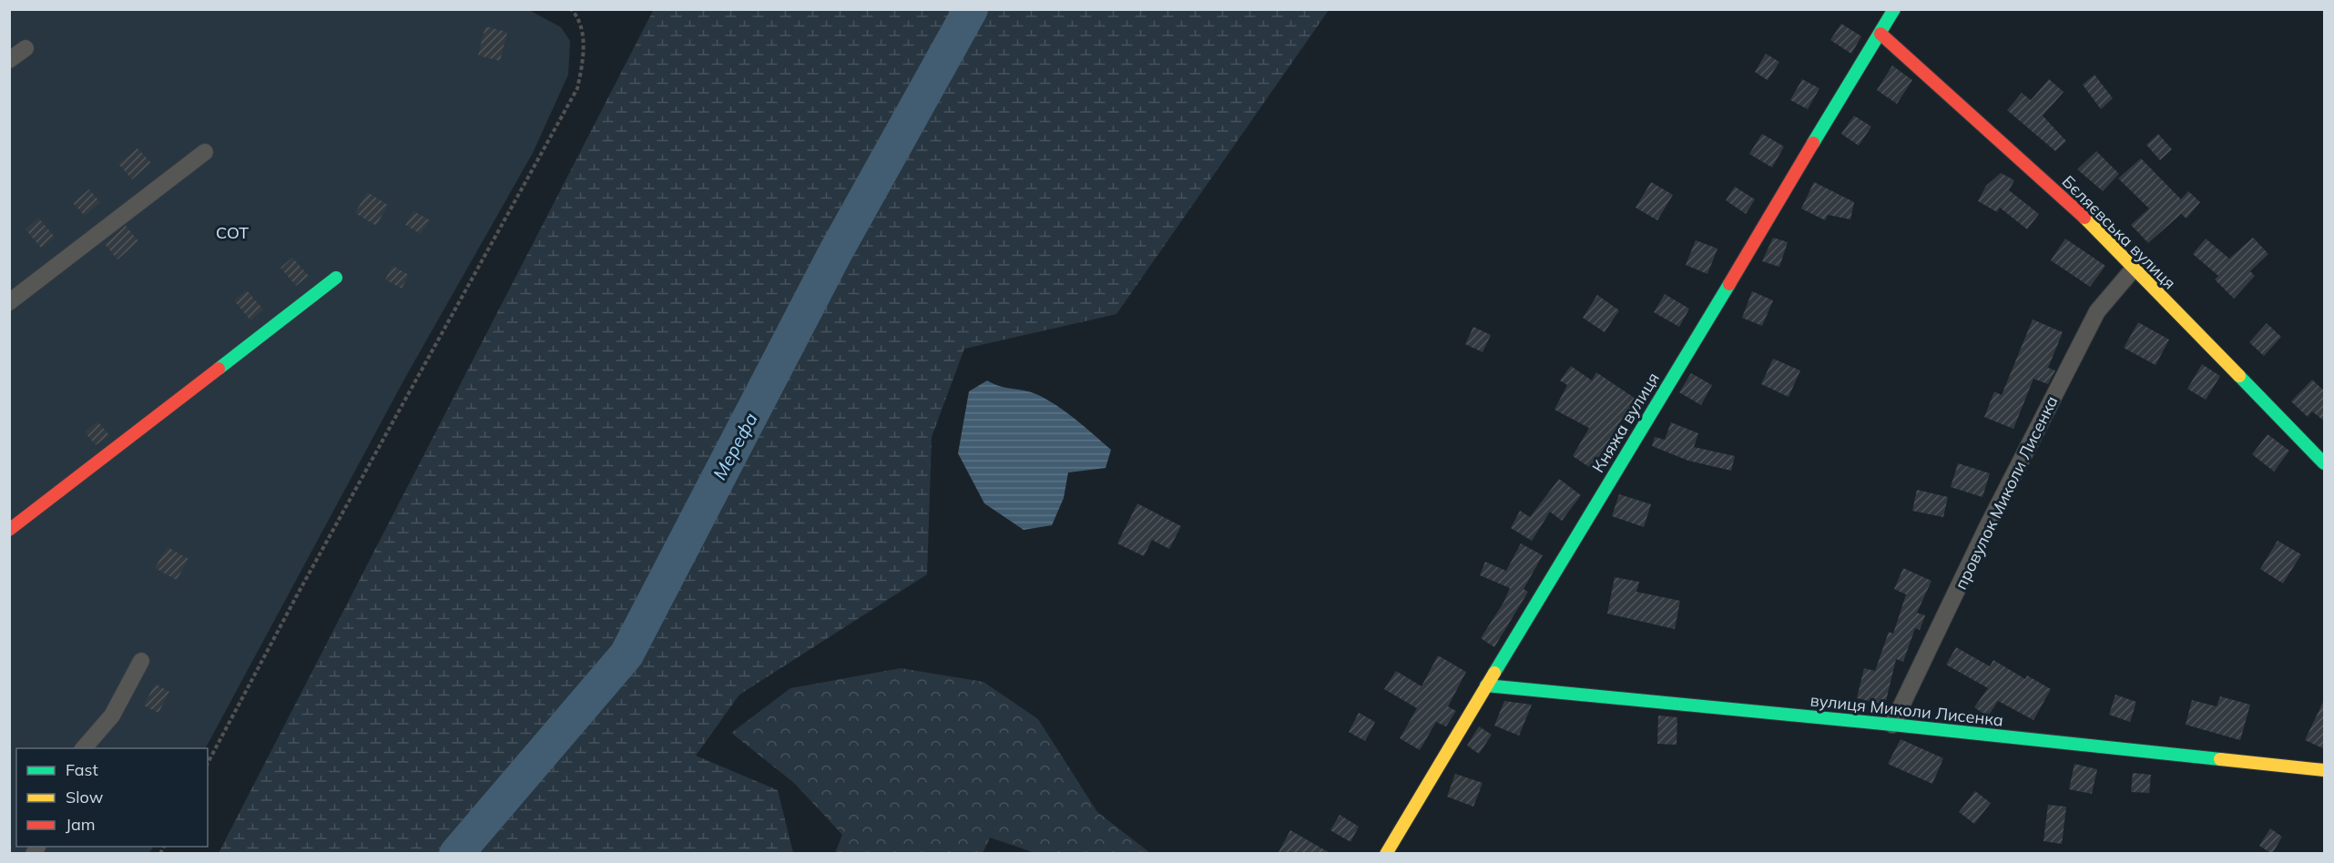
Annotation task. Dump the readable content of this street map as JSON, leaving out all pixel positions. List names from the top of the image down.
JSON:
{
  "streets": {
    "street": [
      "Бєляєвська вулиця",
      "Княжа вулиця",
      "провулок Миколи Лисенка",
      "вулиця Миколи Лисенка"
    ]
  },
  "crossings": [
    ["Бєляєвська вулиця", "Княжа вулиця"],
    ["Бєляєвська вулиця", "провулок Миколи Лисенка"],
    ["Княжа вулиця", "вулиця Миколи Лисенка"],
    ["провулок Миколи Лисенка", "вулиця Миколи Лисенка"]
  ],
  "water": ["Мерефа"],
  "parks": ["СОТ"],
  "legend": ["Fast", "Slow", "Jam"]
}
